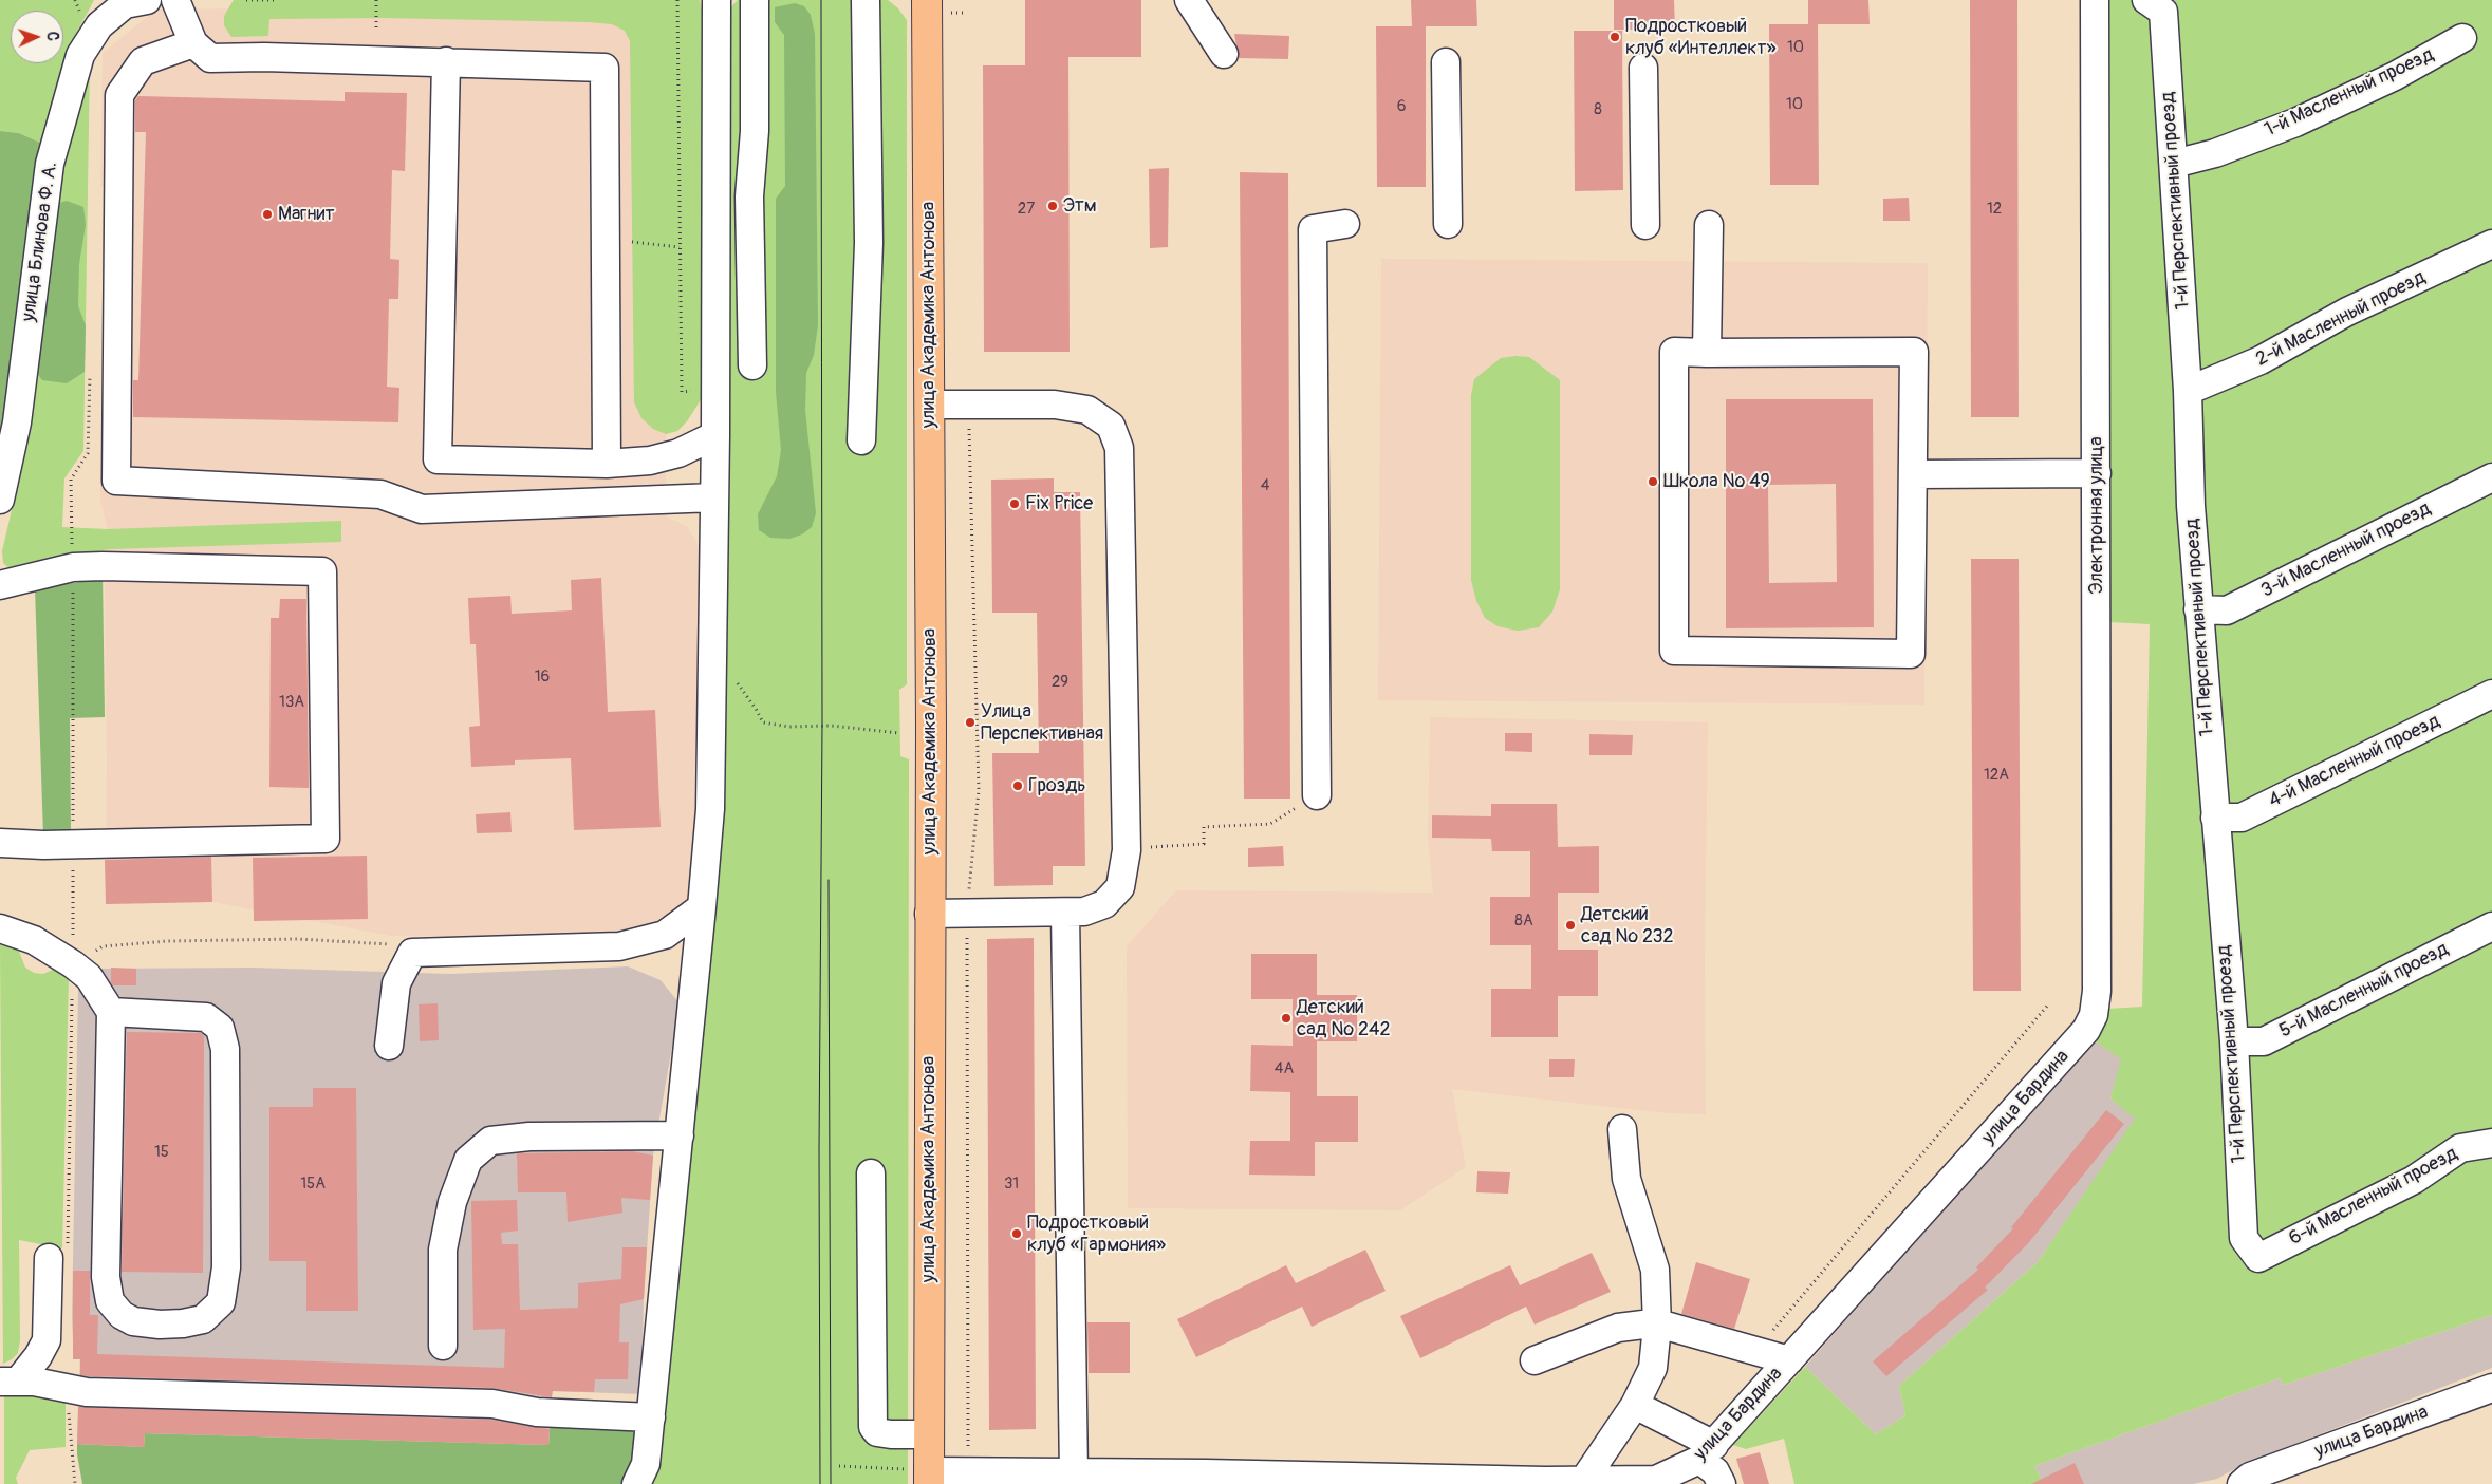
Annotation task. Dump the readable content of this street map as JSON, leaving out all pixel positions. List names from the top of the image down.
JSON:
{
  "streets": {
    "main road": ["улица Академика Антонова"],
    "street": [
      "1-й Масленный проезд",
      "1-й Перспективный проезд",
      "улица Блинова Ф. А.",
      "2-й Масленный проезд",
      "Электронная улица",
      "3-й Масленный проезд",
      "4-й Масленный проезд",
      "5-й Масленный проезд",
      "улица Бардина",
      "6-й Масленный проезд"
    ]
  },
  "crossings": [
    ["1-й Масленный проезд", "1-й Перспективный проезд"],
    ["1-й Перспективный проезд", "2-й Масленный проезд"],
    ["1-й Перспективный проезд", "3-й Масленный проезд"],
    ["1-й Перспективный проезд", "4-й Масленный проезд"],
    ["1-й Перспективный проезд", "5-й Масленный проезд"],
    ["1-й Перспективный проезд", "6-й Масленный проезд"],
    ["улица Академика Антонова", "улица Бардина"],
    ["Электронная улица", "улица Бардина"]
  ],
  "places": [
    "Подростковый клуб «Интеллект»",
    "Этм",
    "Магнит",
    "Школа № 49",
    "Fix Price",
    "Улица Перспективная",
    "Гроздь",
    "Детский сад № 232",
    "Детский сад № 242",
    "Подростковый клуб «Гармония»"
  ],
  "house_numbers": [
    "10",
    "10",
    "6",
    "8",
    "27",
    "12",
    "4",
    "16",
    "29",
    "13А",
    "12А",
    "8А",
    "4А",
    "15",
    "15А",
    "31"
  ],
  "north": "right"
}
